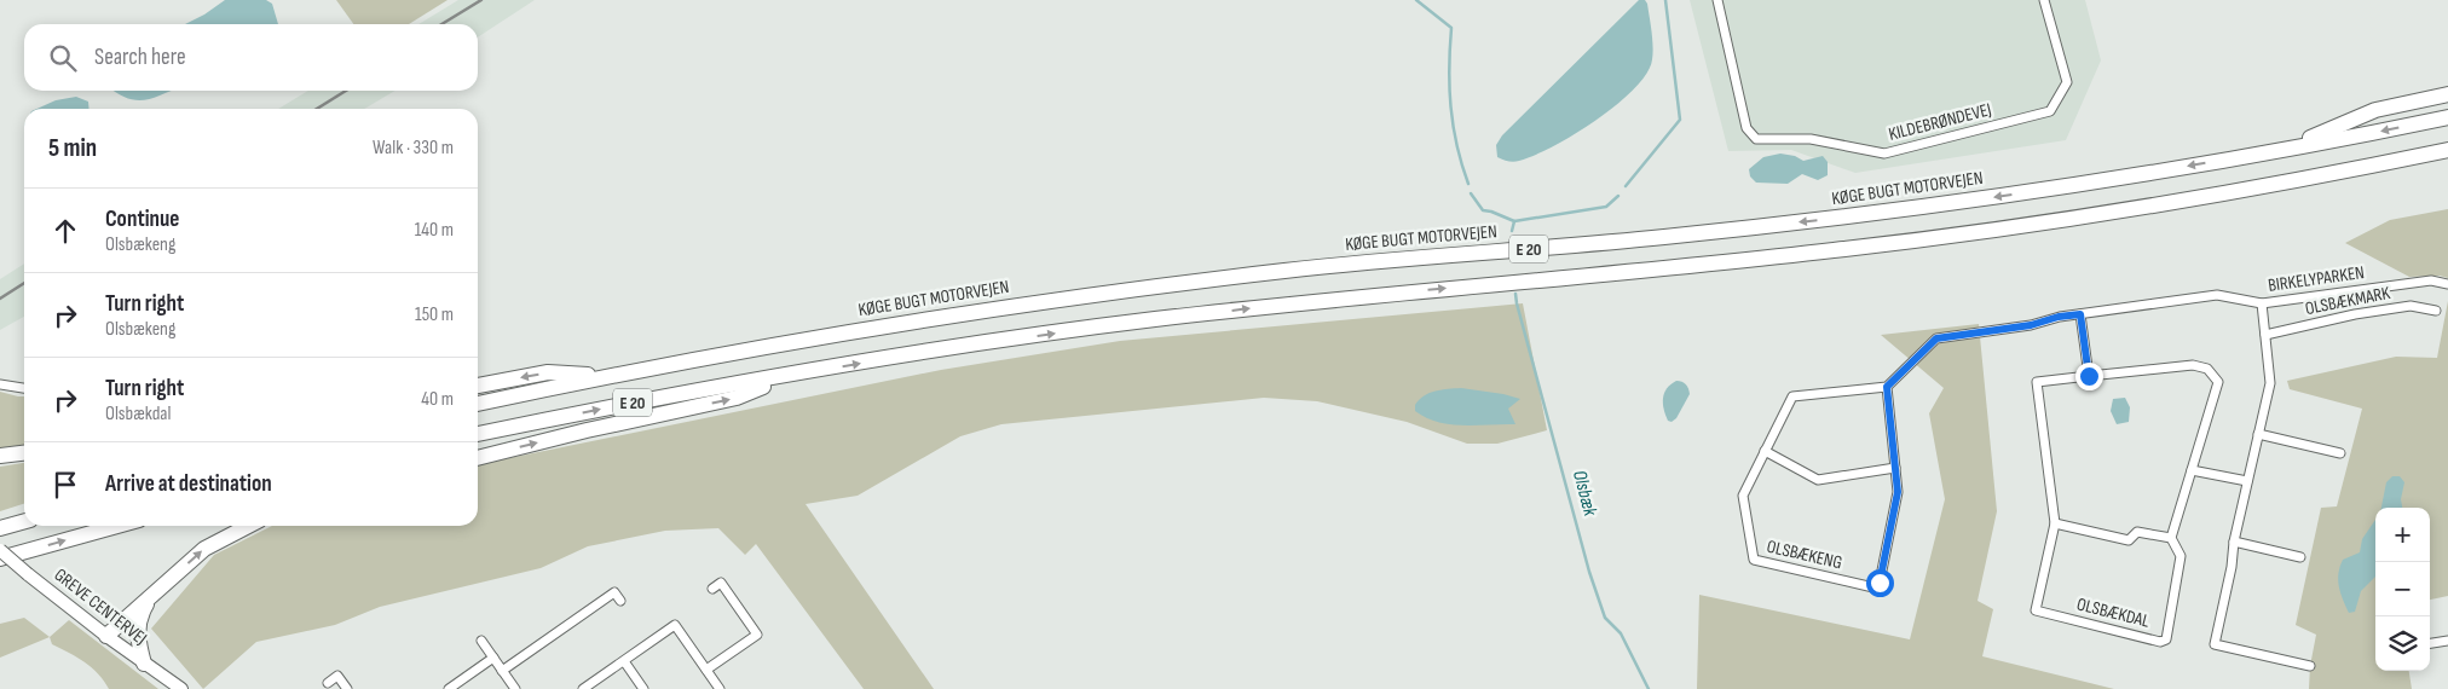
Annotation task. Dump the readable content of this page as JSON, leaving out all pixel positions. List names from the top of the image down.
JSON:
{
  "streets": {
    "highway": ["KØGE BUGT MOTORVEJEN", "E 20"],
    "street": [
      "KILDEBRØNDEVEJ",
      "BIRKELYPARKEN",
      "OLSBÆKMARK",
      "OLSBÆKENG",
      "GREVE CENTERVEJ",
      "OLSBÆKDAL"
    ]
  },
  "water": ["Olsbæk"],
  "page": {
    "search": "Search here",
    "heading": ["5 min", "Walk · 330 m"],
    "list": [
      ["Continue", "Olsbækeng", "140 m"],
      ["Turn right", "Olsbækeng", "150 m"],
      ["Turn right", "Olsbækdal", "40 m"],
      "Arrive at destination"
    ],
    "map_buttons": ["+", "−"]
  }
}
